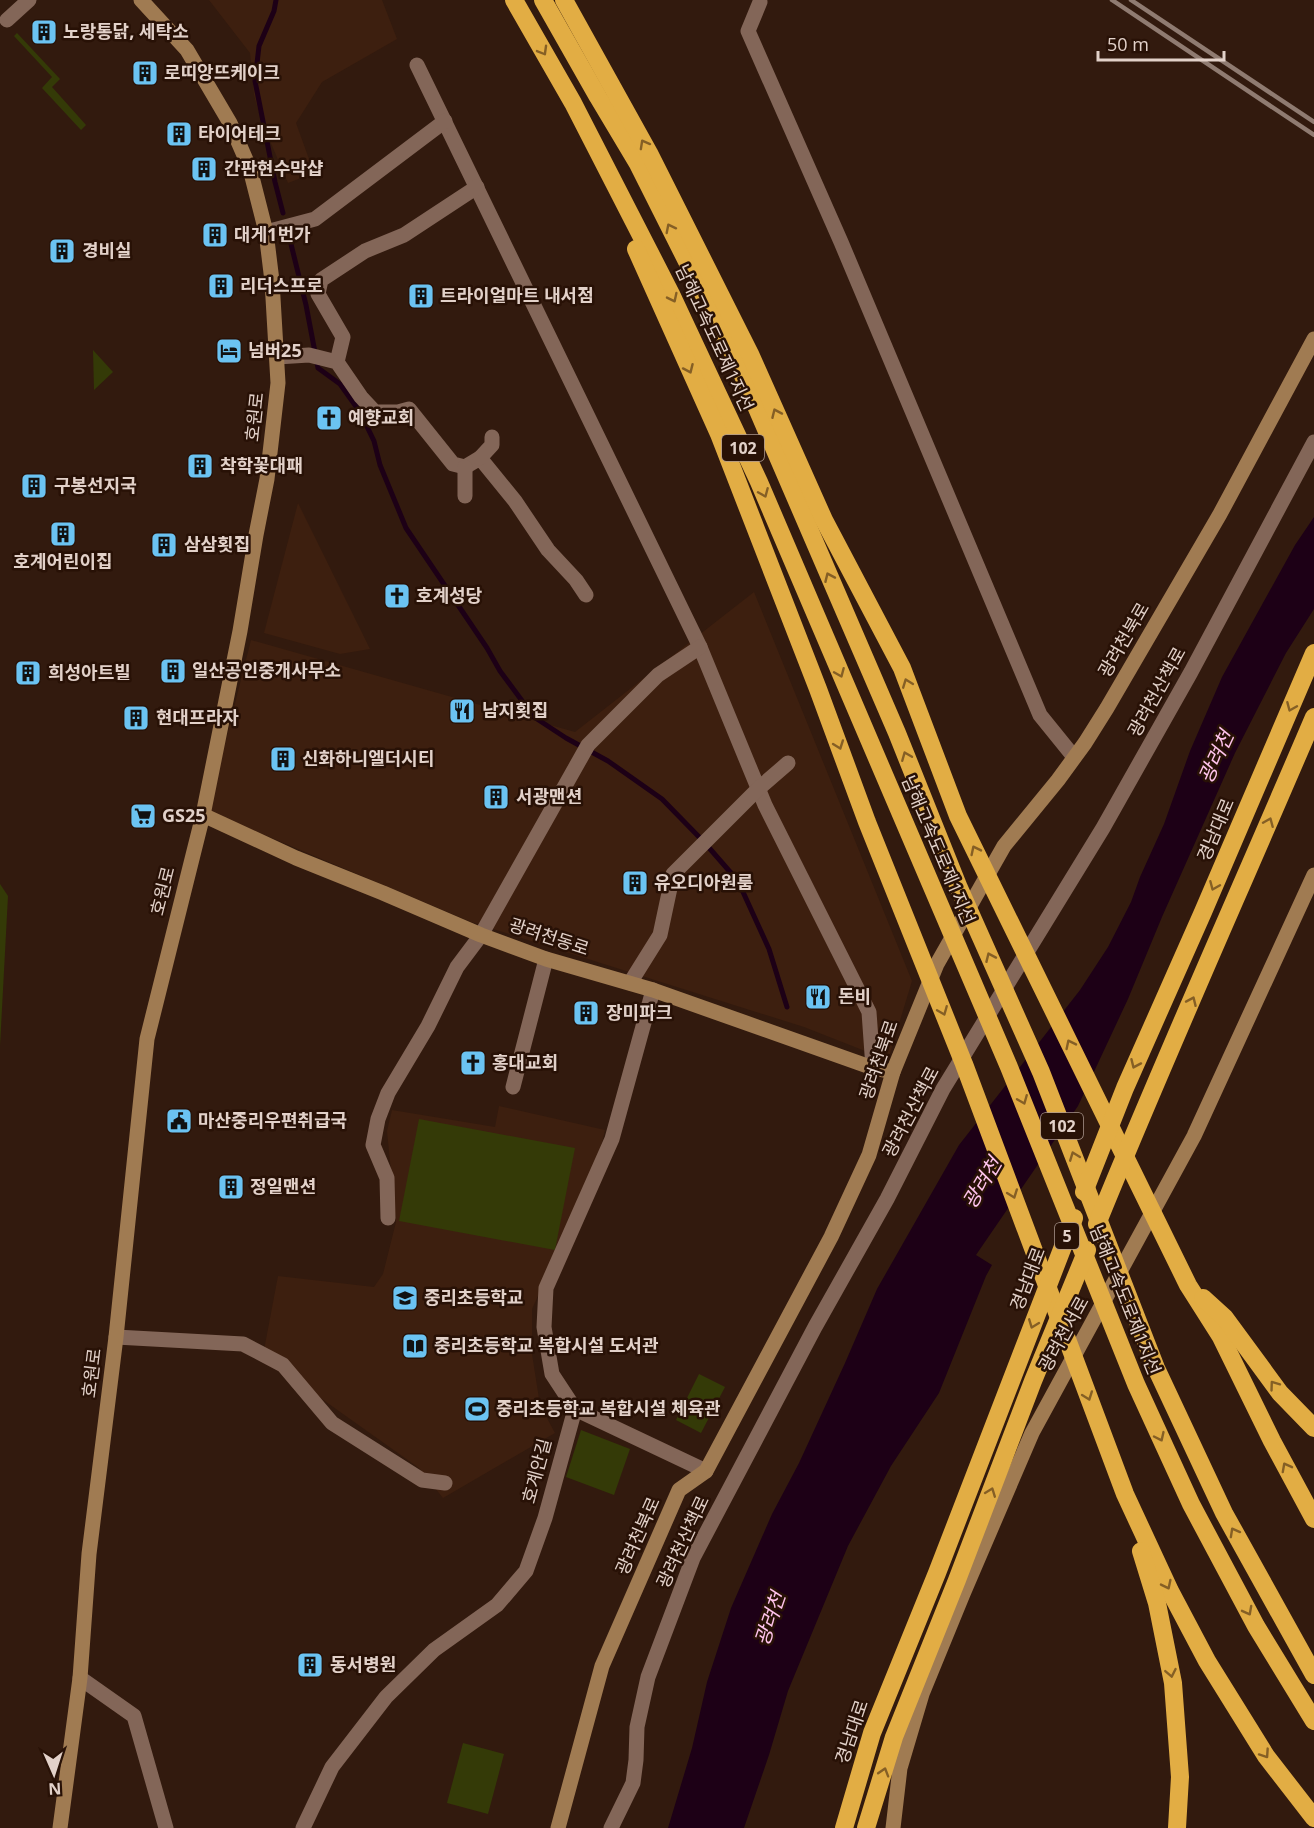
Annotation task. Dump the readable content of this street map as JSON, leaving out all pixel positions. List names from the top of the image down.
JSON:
{
  "streets": {
    "highway": [
      "남해고속도로제1지선",
      "102",
      "경남대로",
      "5"
    ],
    "street": [
      "호원로",
      "광려천북로",
      "광려천산책로",
      "광려천동로",
      "광려천서로",
      "호계안길"
    ]
  },
  "crossings": [
    ["호원로", "광려천동로"],
    ["광려천북로", "광려천동로"]
  ],
  "water": ["광려천"],
  "places": {
    "building": [
      "노랑통닭, 세탁소",
      "로띠앙뜨케이크",
      "타이어테크",
      "간판현수막샵",
      "대게1번가",
      "경비실",
      "리더스프로",
      "트라이얼마트 내서점",
      "착학꽃대패",
      "구봉선지국",
      "호계어린이집",
      "삼삼횟집",
      "일산공인중개사무소",
      "희성아트빌",
      "현대프라자",
      "신화하니엘더시티",
      "서광맨션",
      "유오디아원룸",
      "장미파크",
      "정일맨션",
      "동서병원"
    ],
    "hotel": ["넘버25"],
    "church": ["예향교회", "호계성당", "홍대교회"],
    "restaurant": ["남지횟집", "돈비"],
    "supermarket": ["GS25"],
    "public building": ["마산중리우편취급국"],
    "school or university": ["중리초등학교"],
    "library": ["중리초등학교 복합시설 도서관"],
    "sports": ["중리초등학교 복합시설 체육관"]
  },
  "scale_bar": "50 m",
  "north": "bottom"
}
